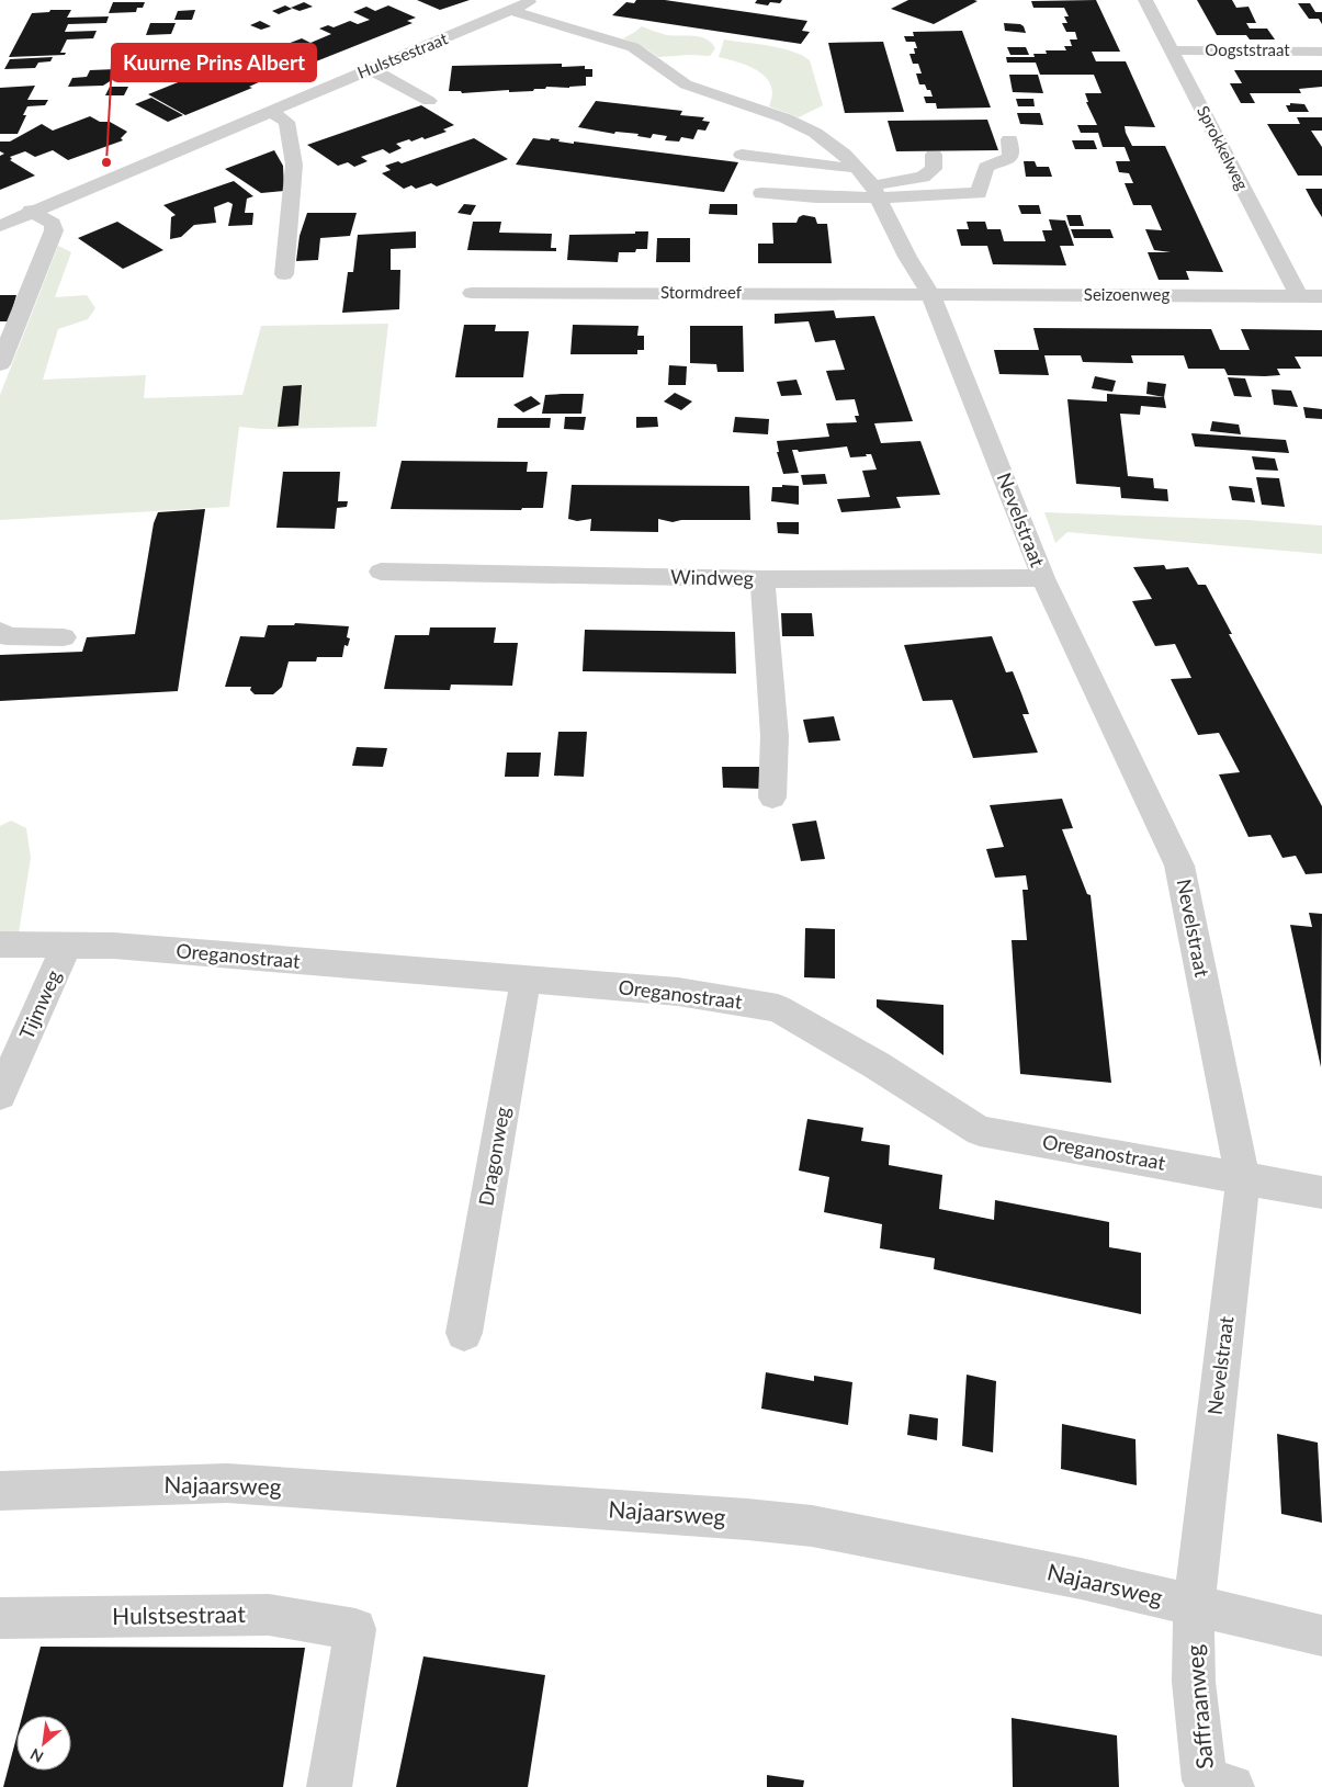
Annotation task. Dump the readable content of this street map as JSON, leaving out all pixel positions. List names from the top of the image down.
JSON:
{
  "streets": {
    "street": [
      "Oogststraat",
      "Hulstsestraat",
      "Sprokkelweg",
      "Stormdreef",
      "Seizoenweg",
      "Nevelstraat",
      "Windweg",
      "Oreganostraat",
      "Tijmweg",
      "Dragonweg",
      "Najaarsweg",
      "Saffraanweg"
    ]
  },
  "crossings": [
    ["Oogststraat", "Sprokkelweg"],
    ["Hulstsestraat", "Nevelstraat"],
    ["Sprokkelweg", "Seizoenweg"],
    ["Stormdreef", "Seizoenweg"],
    ["Stormdreef", "Nevelstraat"],
    ["Seizoenweg", "Nevelstraat"],
    ["Nevelstraat", "Windweg"],
    ["Nevelstraat", "Oreganostraat"],
    ["Nevelstraat", "Najaarsweg"],
    ["Nevelstraat", "Saffraanweg"],
    ["Oreganostraat", "Tijmweg"],
    ["Oreganostraat", "Dragonweg"],
    ["Najaarsweg", "Saffraanweg"]
  ],
  "places": ["Kuurne Prins Albert"],
  "north": "bottom left"
}
